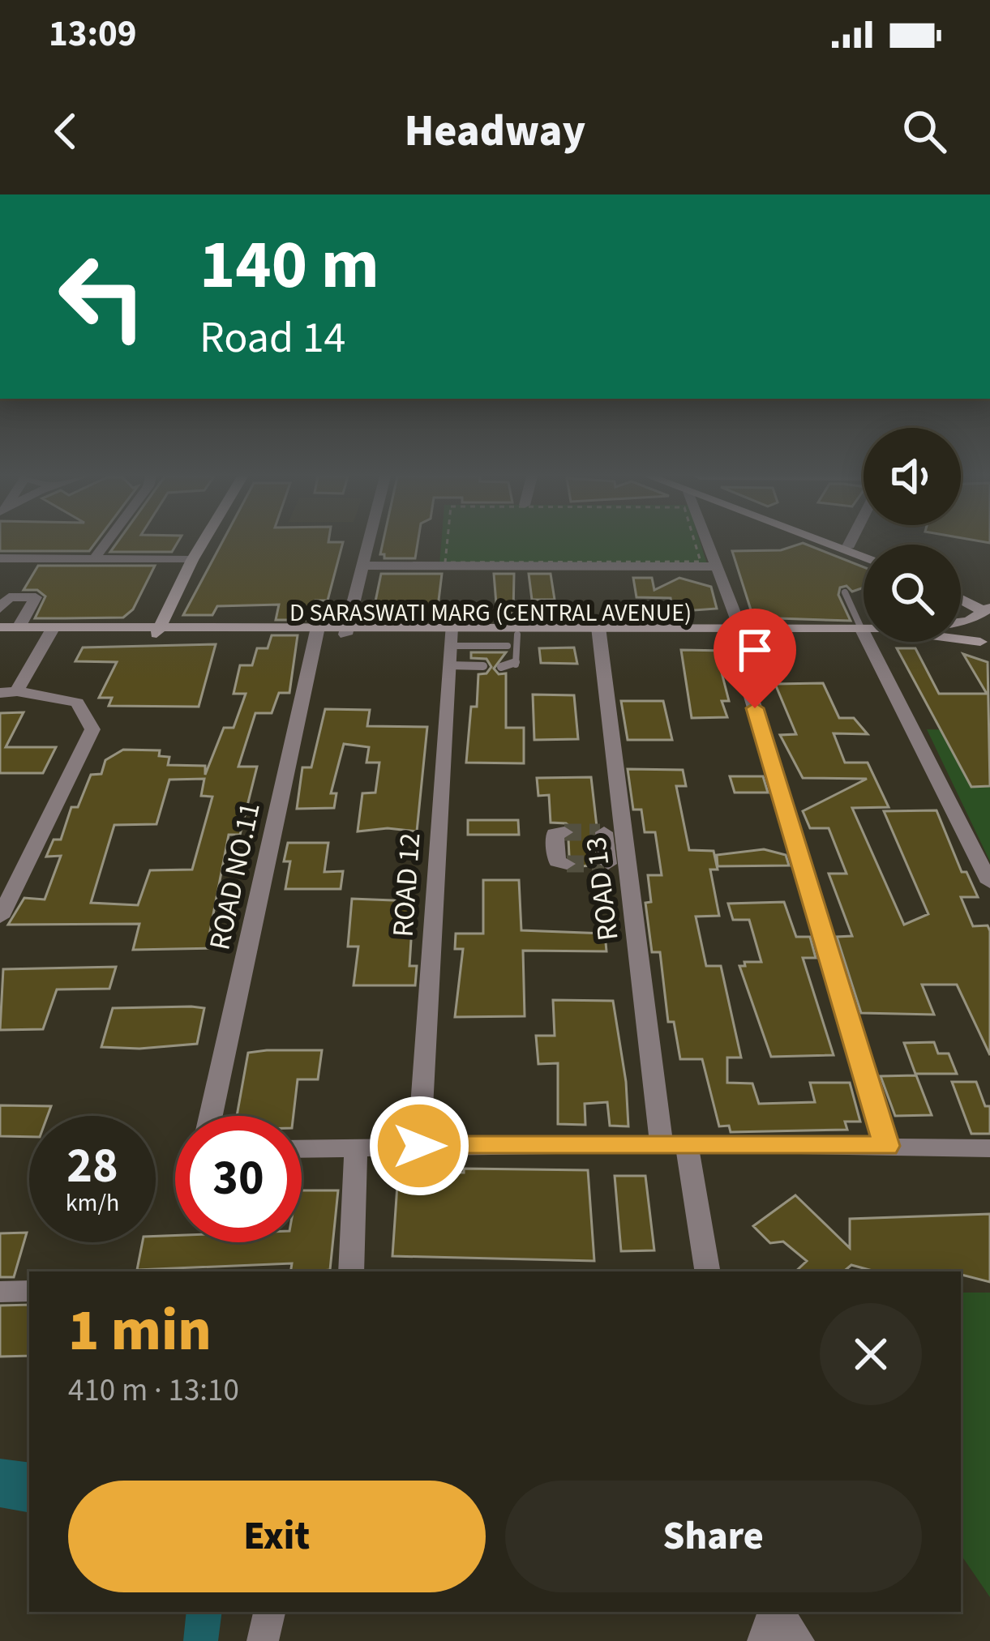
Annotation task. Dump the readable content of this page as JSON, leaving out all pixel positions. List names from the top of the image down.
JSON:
{
  "streets": {
    "main road": ["D SARASWATI MARG (CENTRAL AVENUE)"],
    "street": ["ROAD NO.11", "ROAD 12", "ROAD 13"]
  },
  "crossings": [
    ["D SARASWATI MARG (CENTRAL AVENUE)", "ROAD NO.11"],
    ["D SARASWATI MARG (CENTRAL AVENUE)", "ROAD 12"],
    ["D SARASWATI MARG (CENTRAL AVENUE)", "ROAD 13"]
  ],
  "page": {
    "status": "13:09",
    "header": "Headway",
    "turn": ["140 m", "Road 14"],
    "speed": "28 km/h",
    "limit": "30",
    "heading": ["1 min", "410 m · 13:10"],
    "buttons": ["Exit", "Share"]
  }
}
